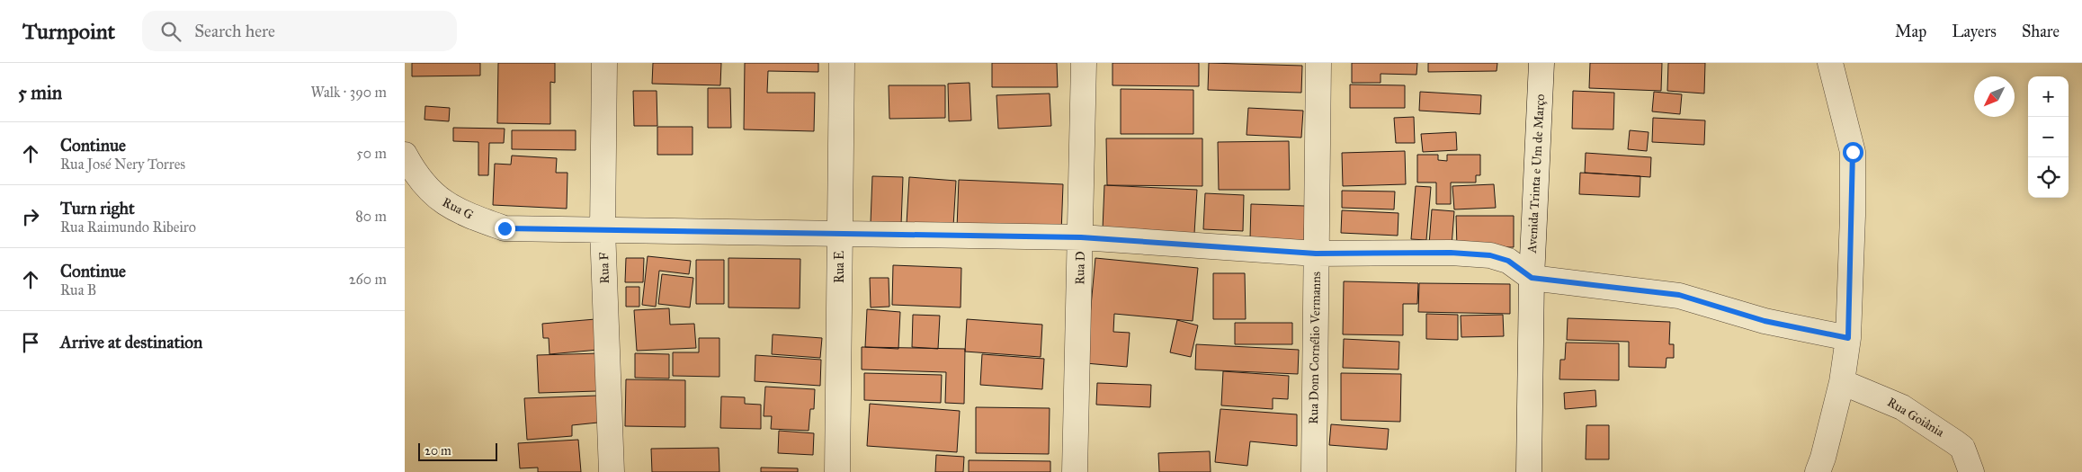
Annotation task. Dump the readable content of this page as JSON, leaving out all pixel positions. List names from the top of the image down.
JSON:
{
  "streets": {
    "street": [
      "Avenida Trinta e Um de Março",
      "Rua G",
      "Rua E",
      "Rua F",
      "Rua D",
      "Rua Dom Cornélio Vermanns",
      "Rua Goiânia"
    ]
  },
  "crossings": [
    ["Avenida Trinta e Um de Março", "Rua G"],
    ["Rua G", "Rua E"],
    ["Rua G", "Rua F"],
    ["Rua G", "Rua D"],
    ["Rua G", "Rua Dom Cornélio Vermanns"]
  ],
  "scale_bar": "20 m",
  "north": "bottom left",
  "page": {
    "header": "Turnpoint",
    "search": "Search here",
    "nav": ["Map", "Layers", "Share"],
    "heading": ["5 min", "Walk · 390 m"],
    "map_buttons": ["+", "−"],
    "list": [
      ["Continue", "Rua José Nery Torres", "50 m"],
      ["Turn right", "Rua Raimundo Ribeiro", "80 m"],
      ["Continue", "Rua B", "260 m"],
      "Arrive at destination"
    ],
    "scale": "20 m"
  }
}
